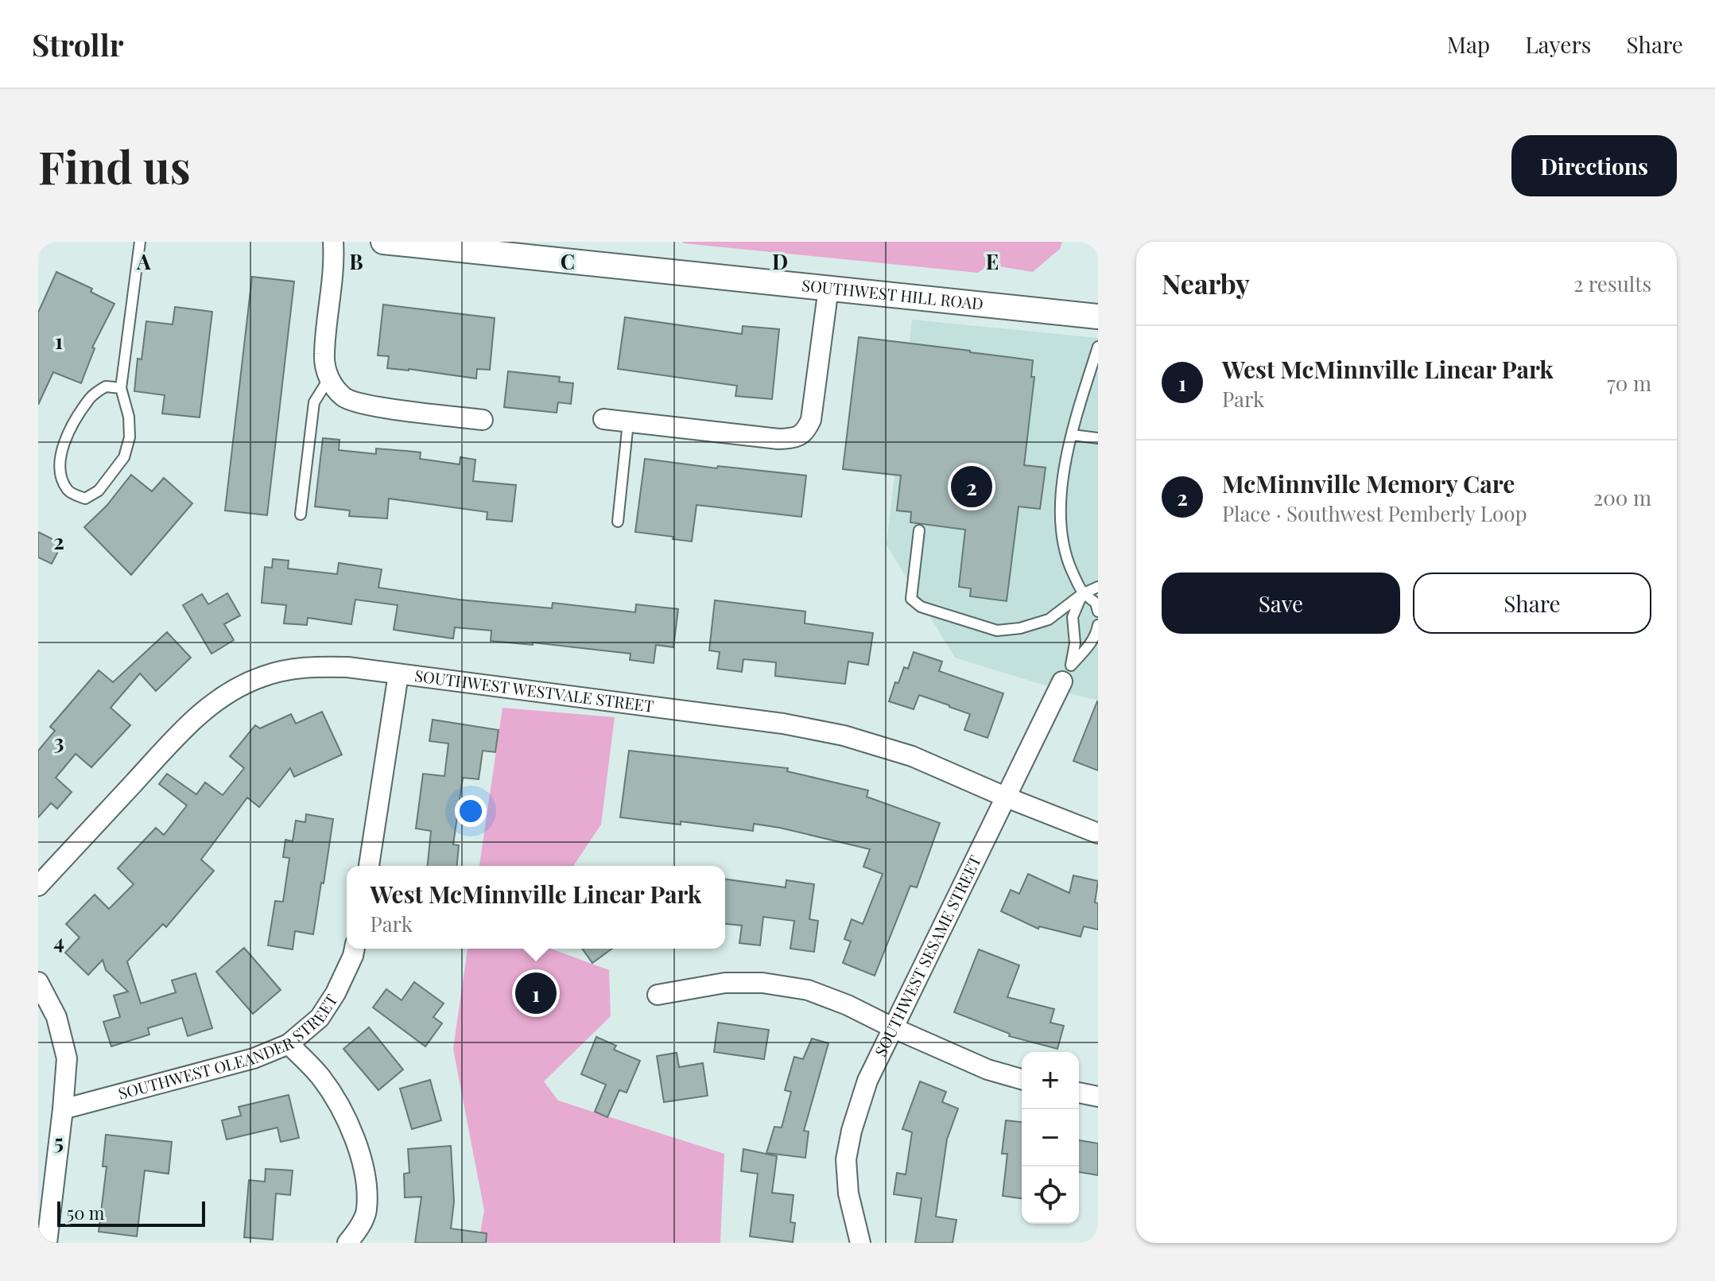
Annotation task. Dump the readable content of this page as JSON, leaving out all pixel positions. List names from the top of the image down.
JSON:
{
  "streets": {
    "street": [
      "SOUTHWEST HILL ROAD",
      "SOUTHWEST WESTVALE STREET",
      "SOUTHWEST SESAME STREET",
      "SOUTHWEST OLEANDER STREET"
    ]
  },
  "crossings": [
    ["SOUTHWEST WESTVALE STREET", "SOUTHWEST SESAME STREET"]
  ],
  "scale_bar": "50 m",
  "page": {
    "header": "Strollr",
    "nav": ["Map", "Layers", "Share"],
    "buttons": [
      "Directions",
      ["Save", "Share"]
    ],
    "title": "Find us",
    "heading": ["Nearby", "2 results"],
    "list": [
      {
        "mark": "1",
        "name": "West McMinnville Linear Park",
        "note": "Park",
        "value": "70 m"
      },
      {
        "mark": "2",
        "name": "McMinnville Memory Care",
        "note": "Place · Southwest Pemberly Loop",
        "value": "200 m"
      }
    ],
    "pins": ["2", "1"],
    "popup": ["West McMinnville Linear Park", "Park"],
    "map_buttons": ["+", "−"],
    "scale": "50 m"
  },
  "grid": {
    "columns": [
      "A",
      "B",
      "C",
      "D",
      "E"
    ],
    "rows": [
      "1",
      "2",
      "3",
      "4",
      "5"
    ]
  }
}
